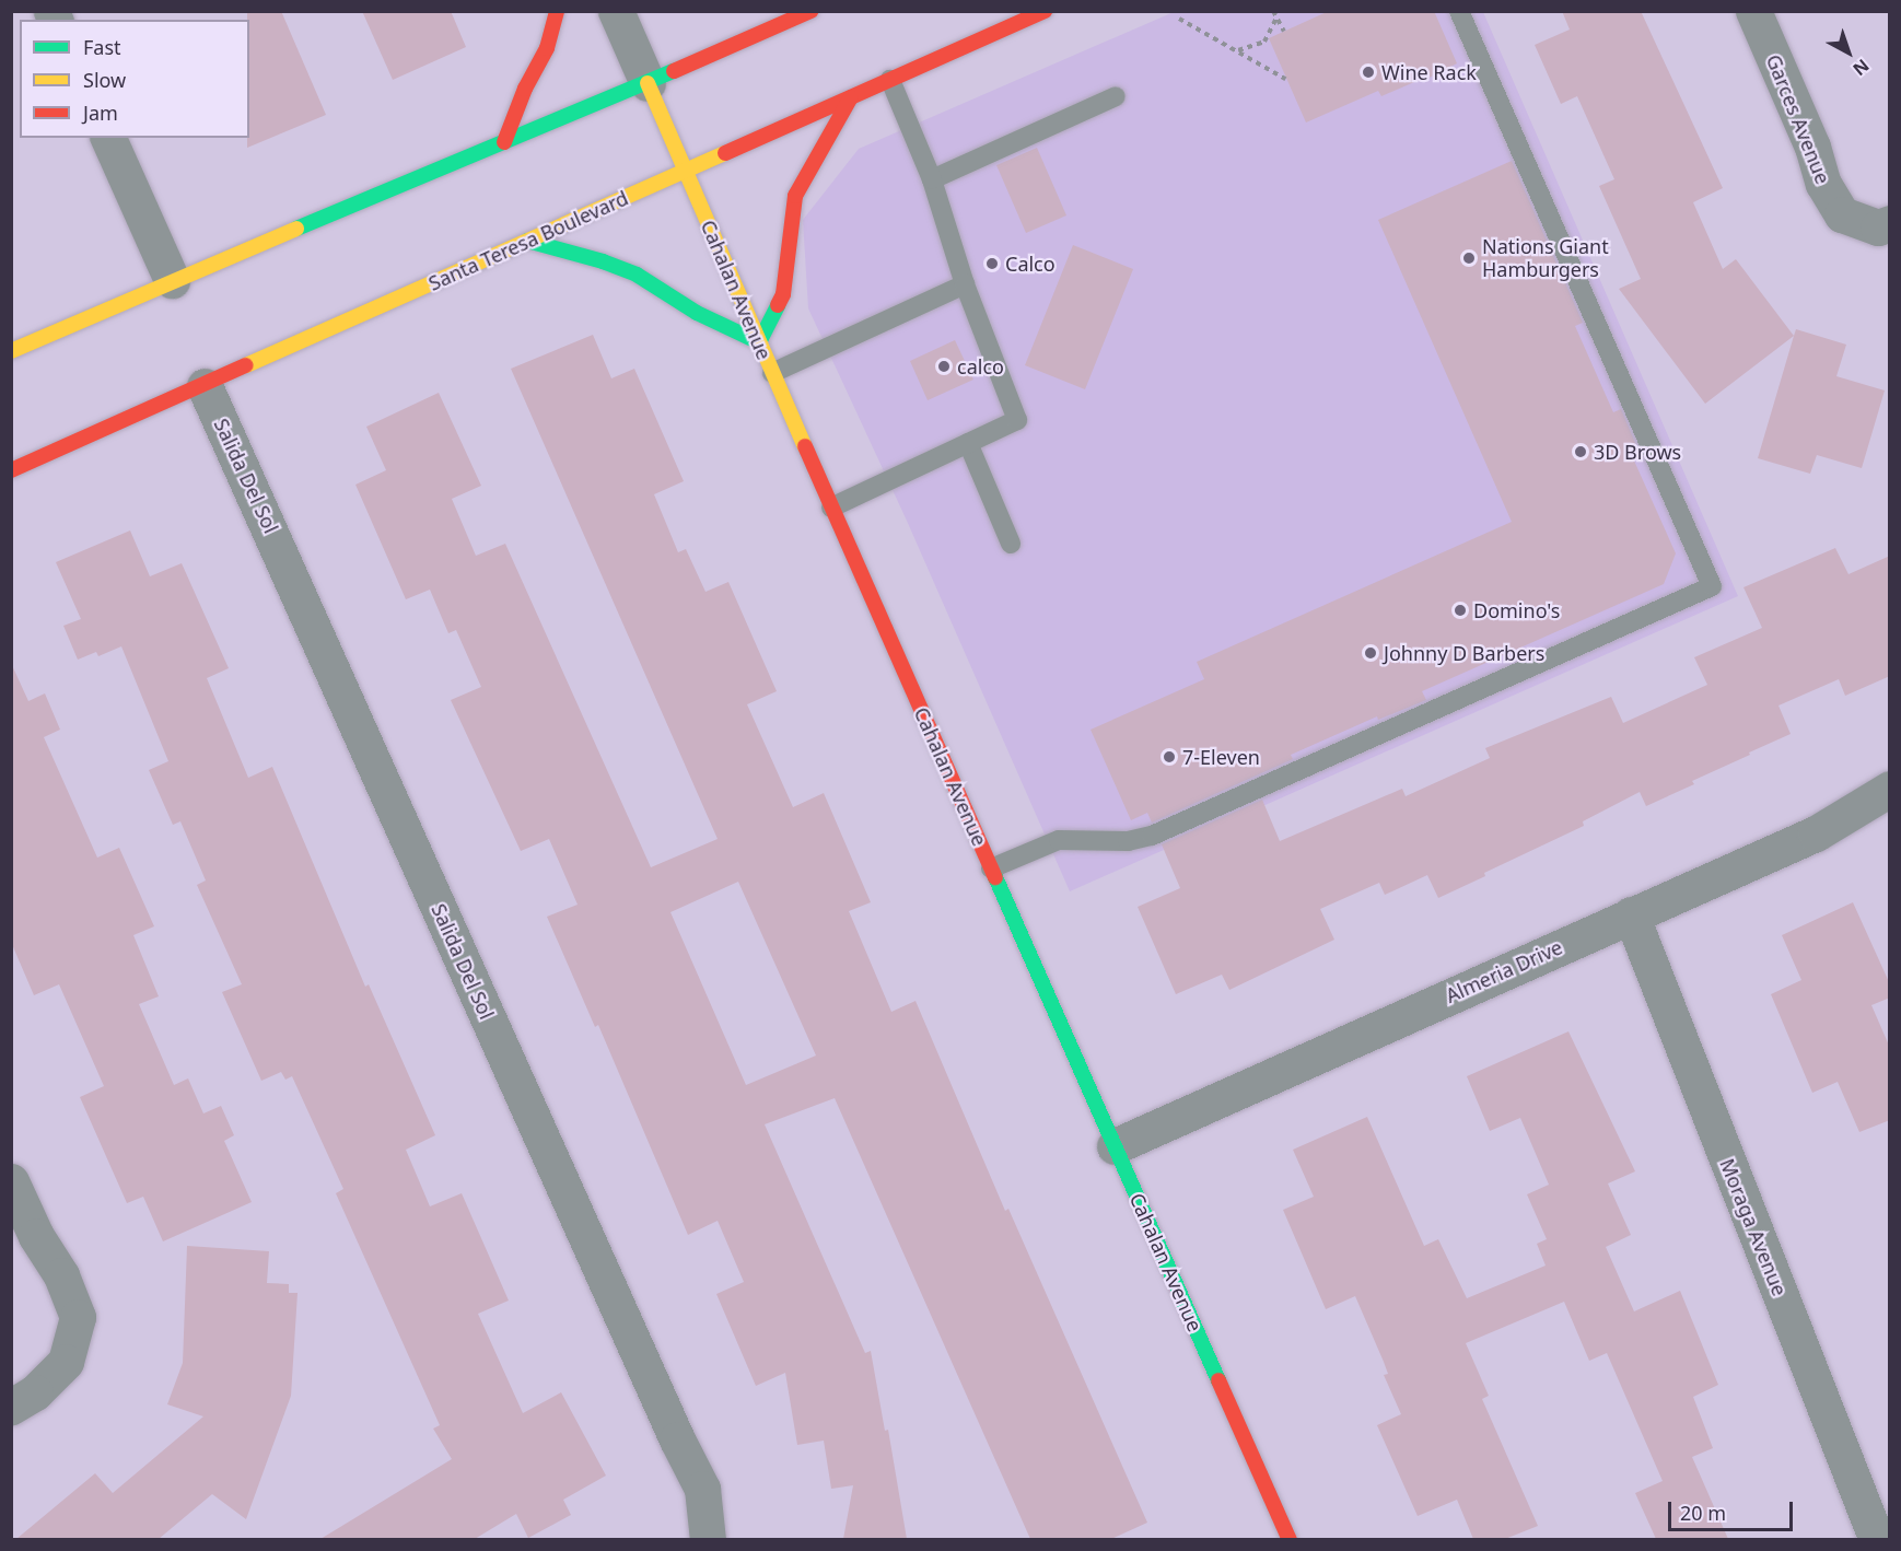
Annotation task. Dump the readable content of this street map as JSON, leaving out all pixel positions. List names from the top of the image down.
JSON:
{
  "streets": {
    "main road": ["Santa Teresa Boulevard", "Cahalan Avenue"],
    "street": [
      "Garces Avenue",
      "Salida Del Sol",
      "Almeria Drive",
      "Moraga Avenue"
    ]
  },
  "crossings": [
    ["Santa Teresa Boulevard", "Cahalan Avenue"],
    ["Santa Teresa Boulevard", "Salida Del Sol"],
    ["Cahalan Avenue", "Almeria Drive"],
    ["Almeria Drive", "Moraga Avenue"]
  ],
  "places": [
    "Wine Rack",
    "Nations Giant Hamburgers",
    "Calco",
    "calco",
    "3D Brows",
    "Domino's",
    "Johnny D Barbers",
    "7-Eleven"
  ],
  "legend": ["Fast", "Slow", "Jam"],
  "scale_bar": "20 m",
  "north": "bottom right"
}
